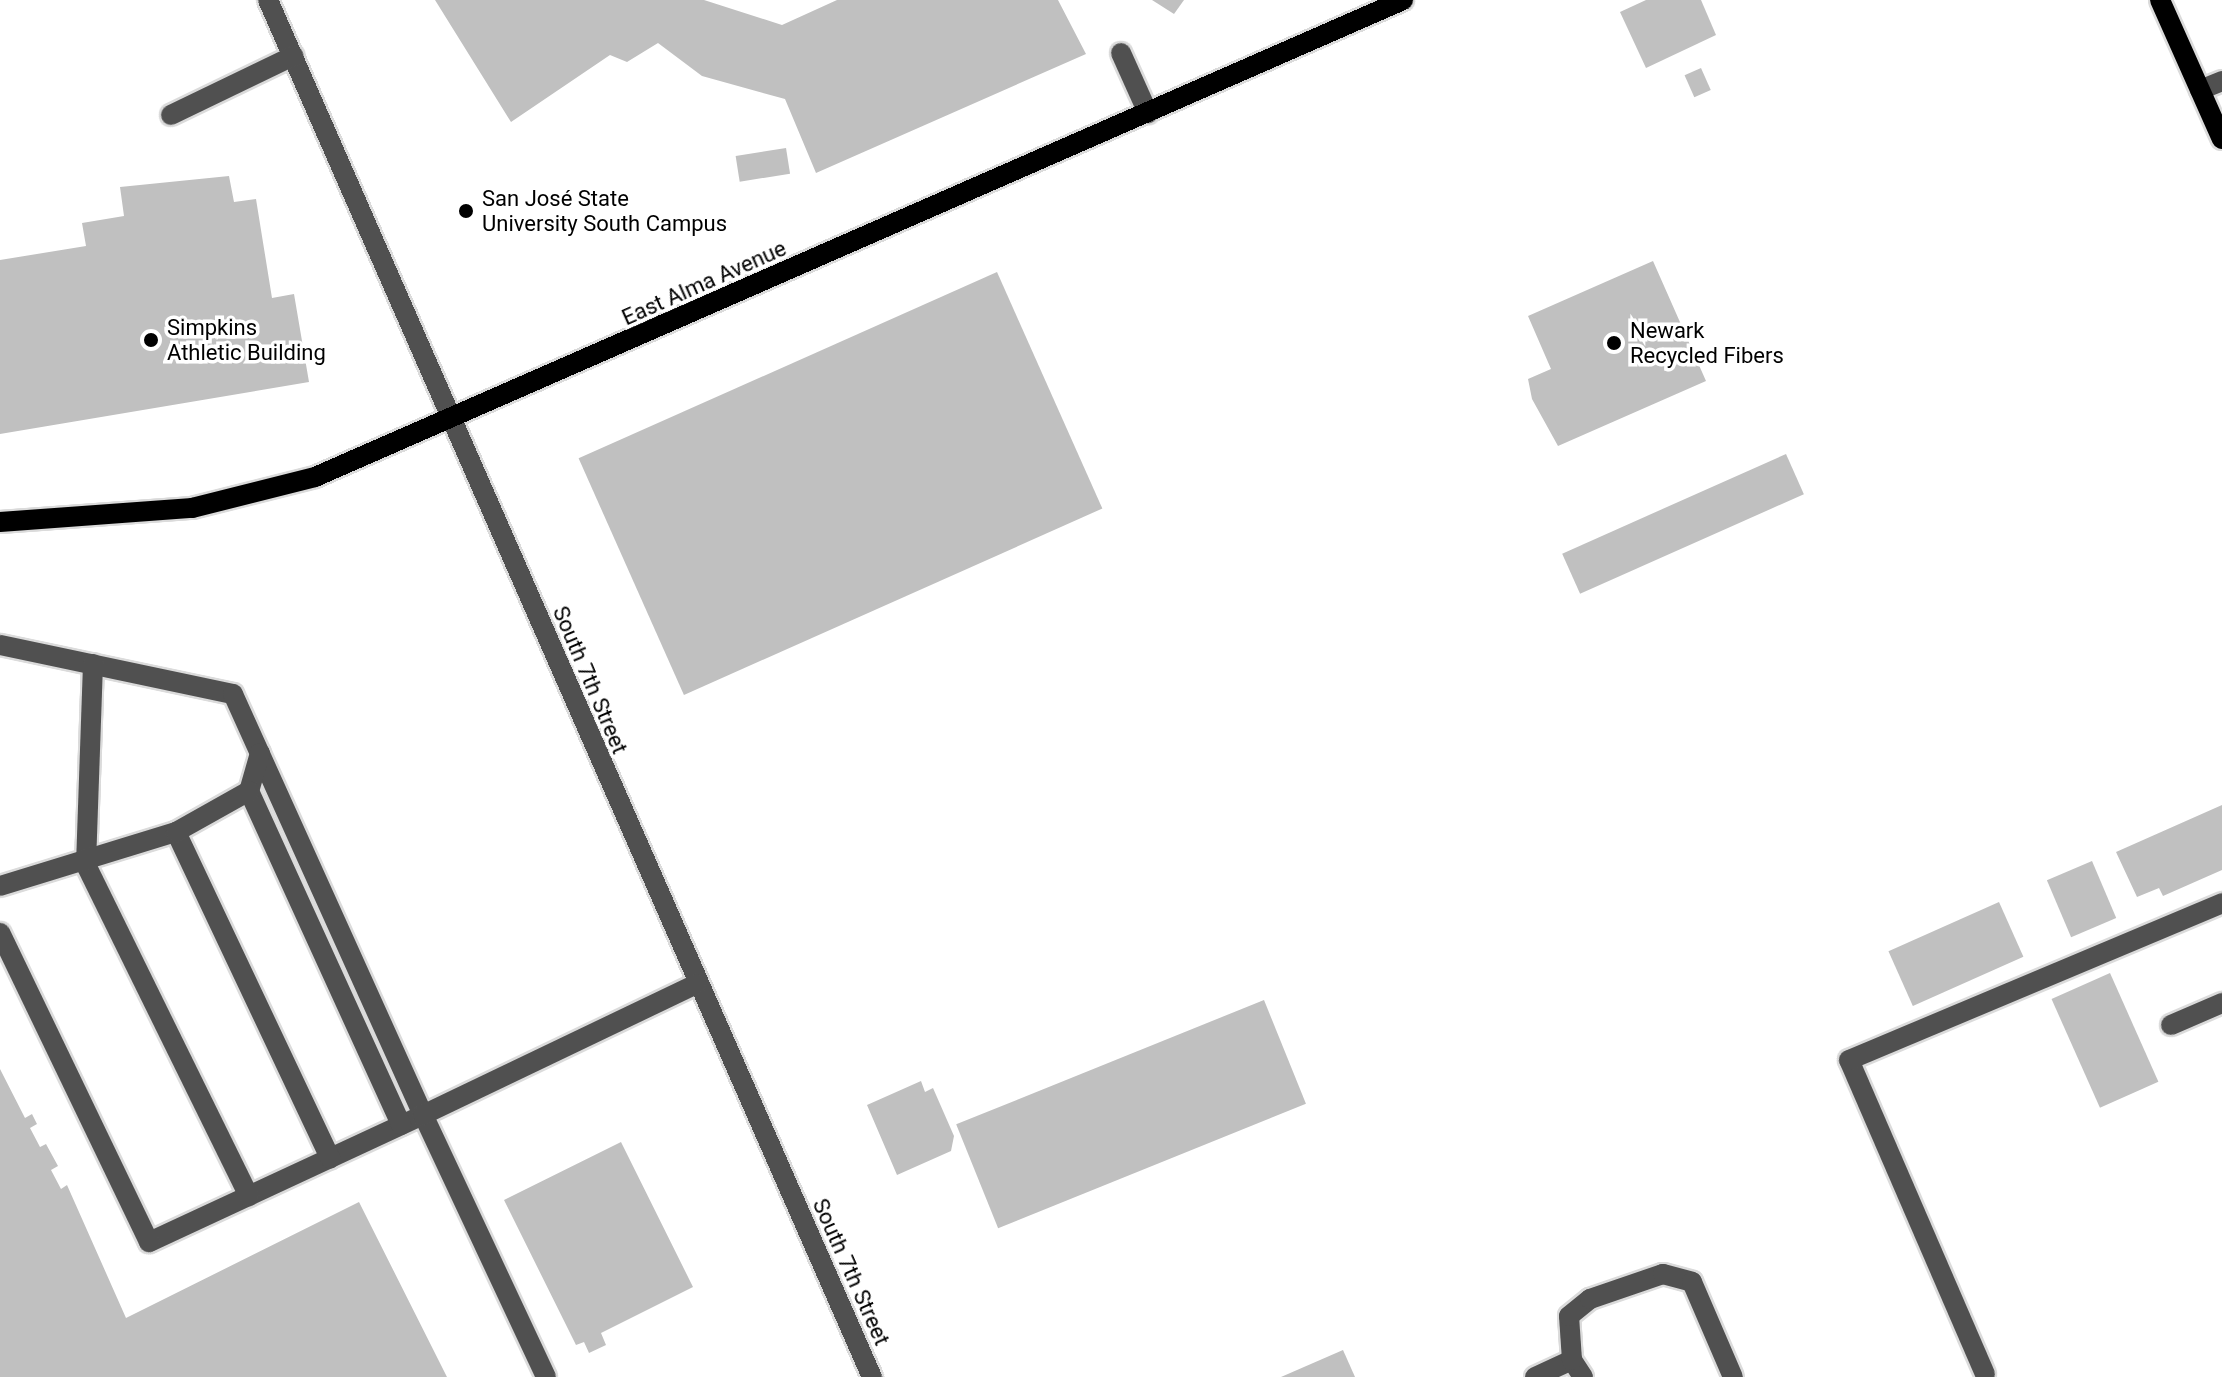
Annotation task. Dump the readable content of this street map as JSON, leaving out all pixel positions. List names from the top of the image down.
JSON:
{
  "streets": {
    "main road": ["East Alma Avenue"],
    "street": ["South 7th Street"]
  },
  "crossings": [
    ["East Alma Avenue", "South 7th Street"]
  ],
  "places": ["San José State University South Campus", "Simpkins Athletic Building", "Newark Recycled Fibers"]
}
